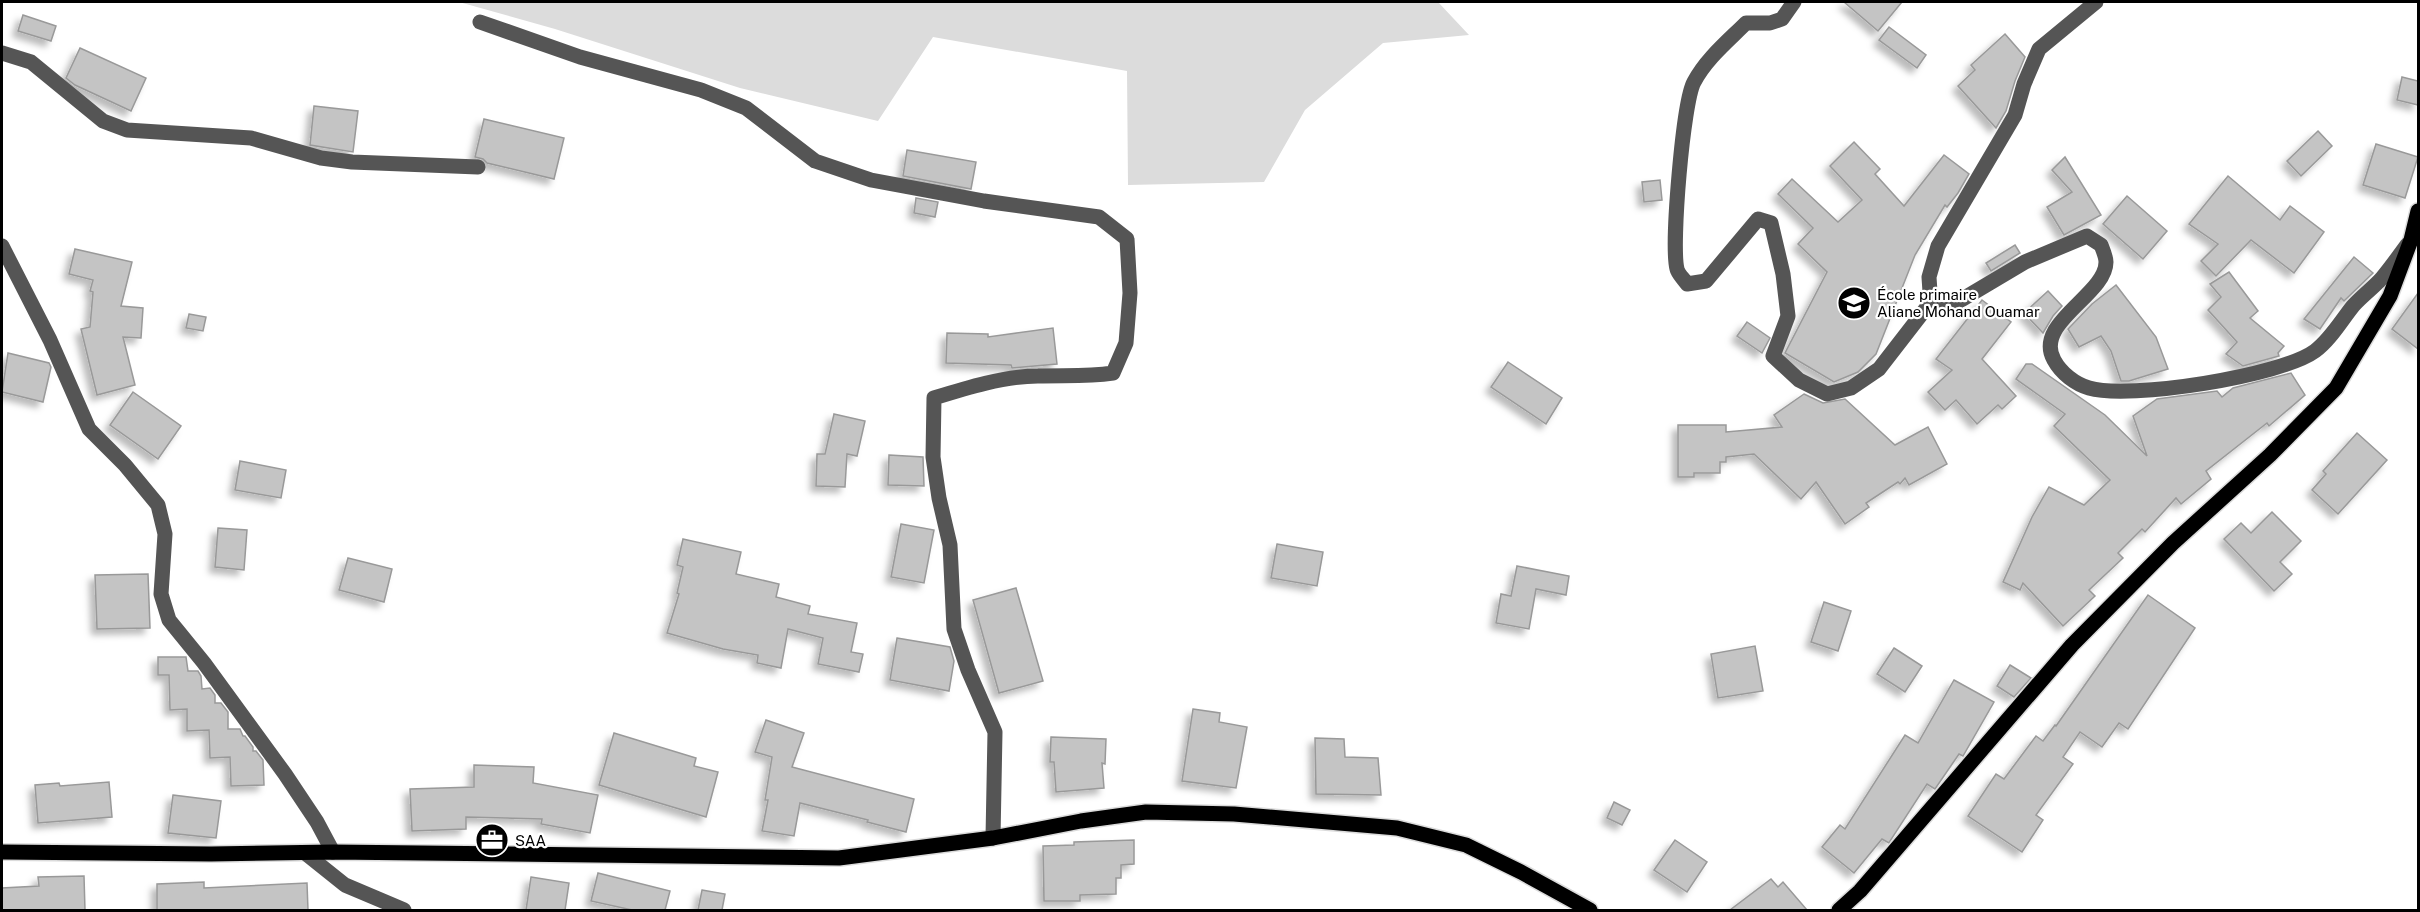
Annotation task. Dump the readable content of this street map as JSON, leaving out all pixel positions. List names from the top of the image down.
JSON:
{
  "places": {
    "school or university": ["École primaire Aliane Mohand Ouamar"],
    "office": ["SAA"]
  }
}
